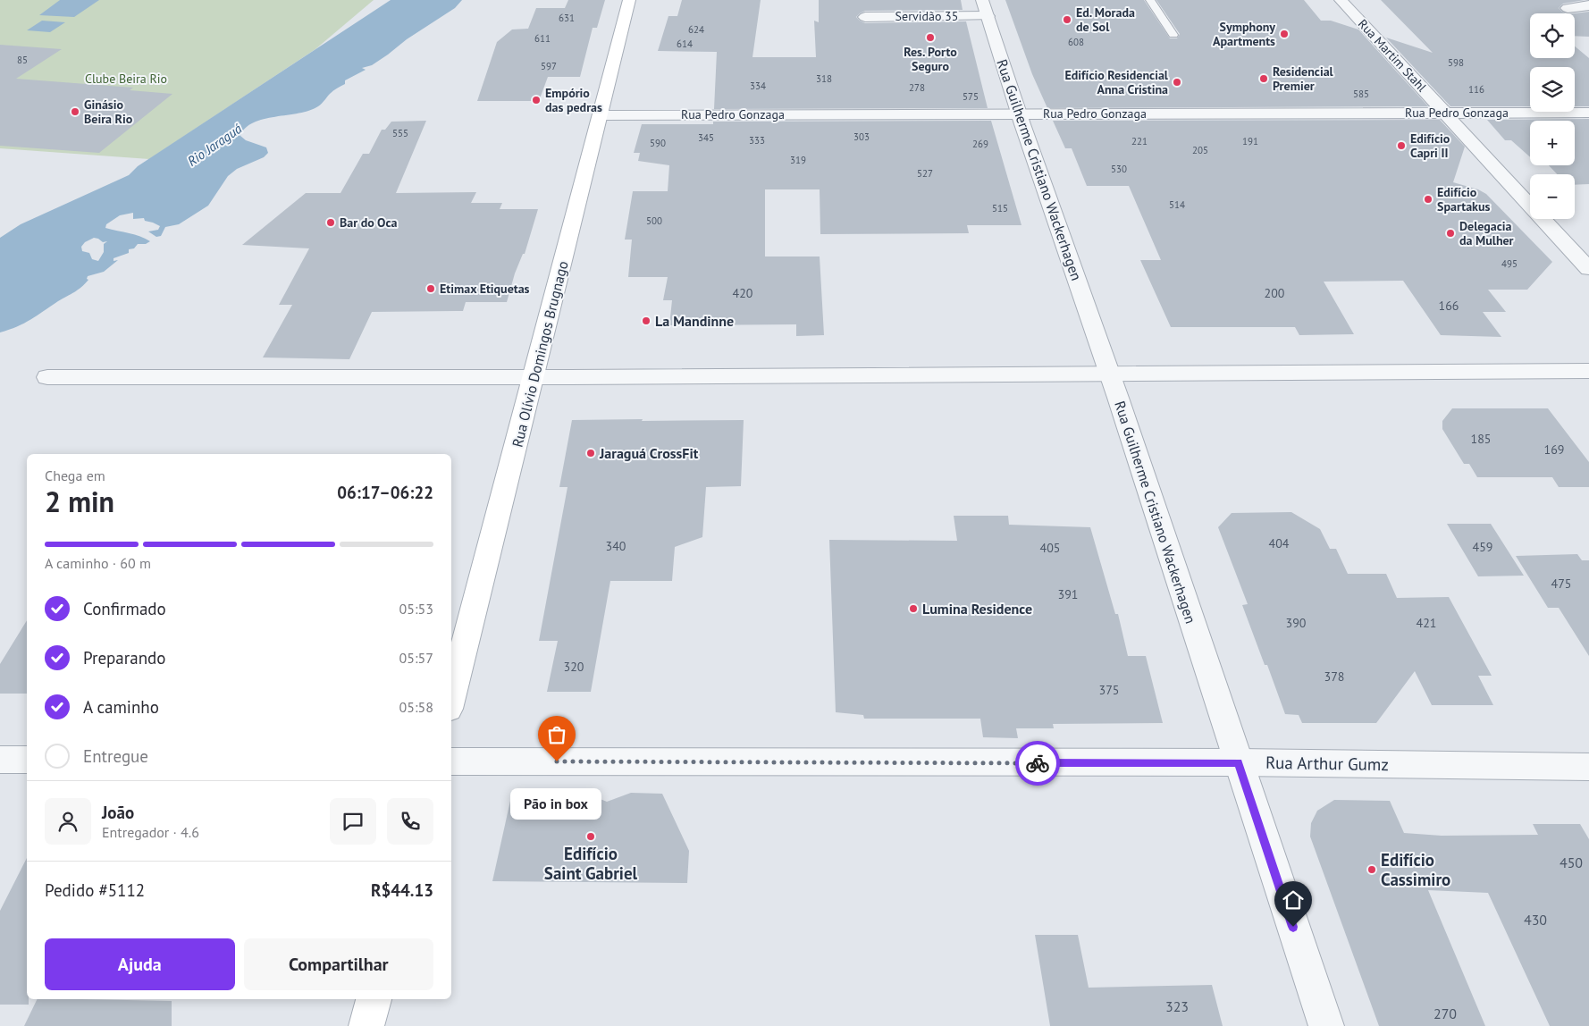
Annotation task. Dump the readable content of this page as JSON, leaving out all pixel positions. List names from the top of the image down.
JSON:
{
  "streets": {
    "main road": ["Rua Olívio Domingos Brugnago"],
    "street": [
      "Servidão 35",
      "Rua Martim Stahl",
      "Rua Pedro Gonzaga",
      "Rua Guilherme Cristiano Wackerhagen",
      "Rua Arthur Gumz"
    ]
  },
  "crossings": [
    ["Servidão 35", "Rua Guilherme Cristiano Wackerhagen"],
    ["Rua Martim Stahl", "Rua Pedro Gonzaga"],
    ["Rua Pedro Gonzaga", "Rua Guilherme Cristiano Wackerhagen"],
    ["Rua Pedro Gonzaga", "Rua Olívio Domingos Brugnago"],
    ["Rua Guilherme Cristiano Wackerhagen", "Rua Arthur Gumz"]
  ],
  "water": ["Rio Jaraguá"],
  "parks": ["Clube Beira Rio"],
  "places": [
    "Ed. Morada de Sol",
    "Symphony Apartments",
    "Res. Porto Seguro",
    "Residencial Premier",
    "Edifício Residencial Anna Cristina",
    "Empório das pedras",
    "Ginásio Beira Rio",
    "Edifício Capri II",
    "Edifício Spartakus",
    "Bar do Oca",
    "Delegacia da Mulher",
    "Etimax Etiquetas",
    "La Mandinne",
    "Jaraguá CrossFit",
    "Lumina Residence",
    "Pão in box",
    "Edifício Saint Gabriel",
    "Edifício Cassimiro"
  ],
  "house_numbers": [
    "631",
    "624",
    "611",
    "608",
    "614",
    "85",
    "598",
    "597",
    "318",
    "334",
    "278",
    "116",
    "585",
    "575",
    "555",
    "303",
    "345",
    "333",
    "221",
    "191",
    "590",
    "269",
    "205",
    "319",
    "530",
    "527",
    "514",
    "515",
    "500",
    "495",
    "420",
    "200",
    "166",
    "185",
    "169",
    "404",
    "340",
    "459",
    "405",
    "475",
    "391",
    "390",
    "421",
    "320",
    "378",
    "375",
    "450",
    "430",
    "323",
    "270"
  ],
  "page": {
    "map_buttons": ["+", "−"],
    "heading": ["2 min", "Chega em", "06:17–06:22"],
    "panel": [
      "João",
      "Entregador · 4.6",
      "Pedido #5112",
      "R$44.13"
    ],
    "bar": "A caminho · 60 m",
    "list": [
      ["Confirmado", "05:53"],
      ["Preparando", "05:57"],
      ["A caminho", "05:58"],
      "Entregue"
    ],
    "bubble": "Pão in box",
    "buttons": ["Ajuda", "Compartilhar"]
  }
}
